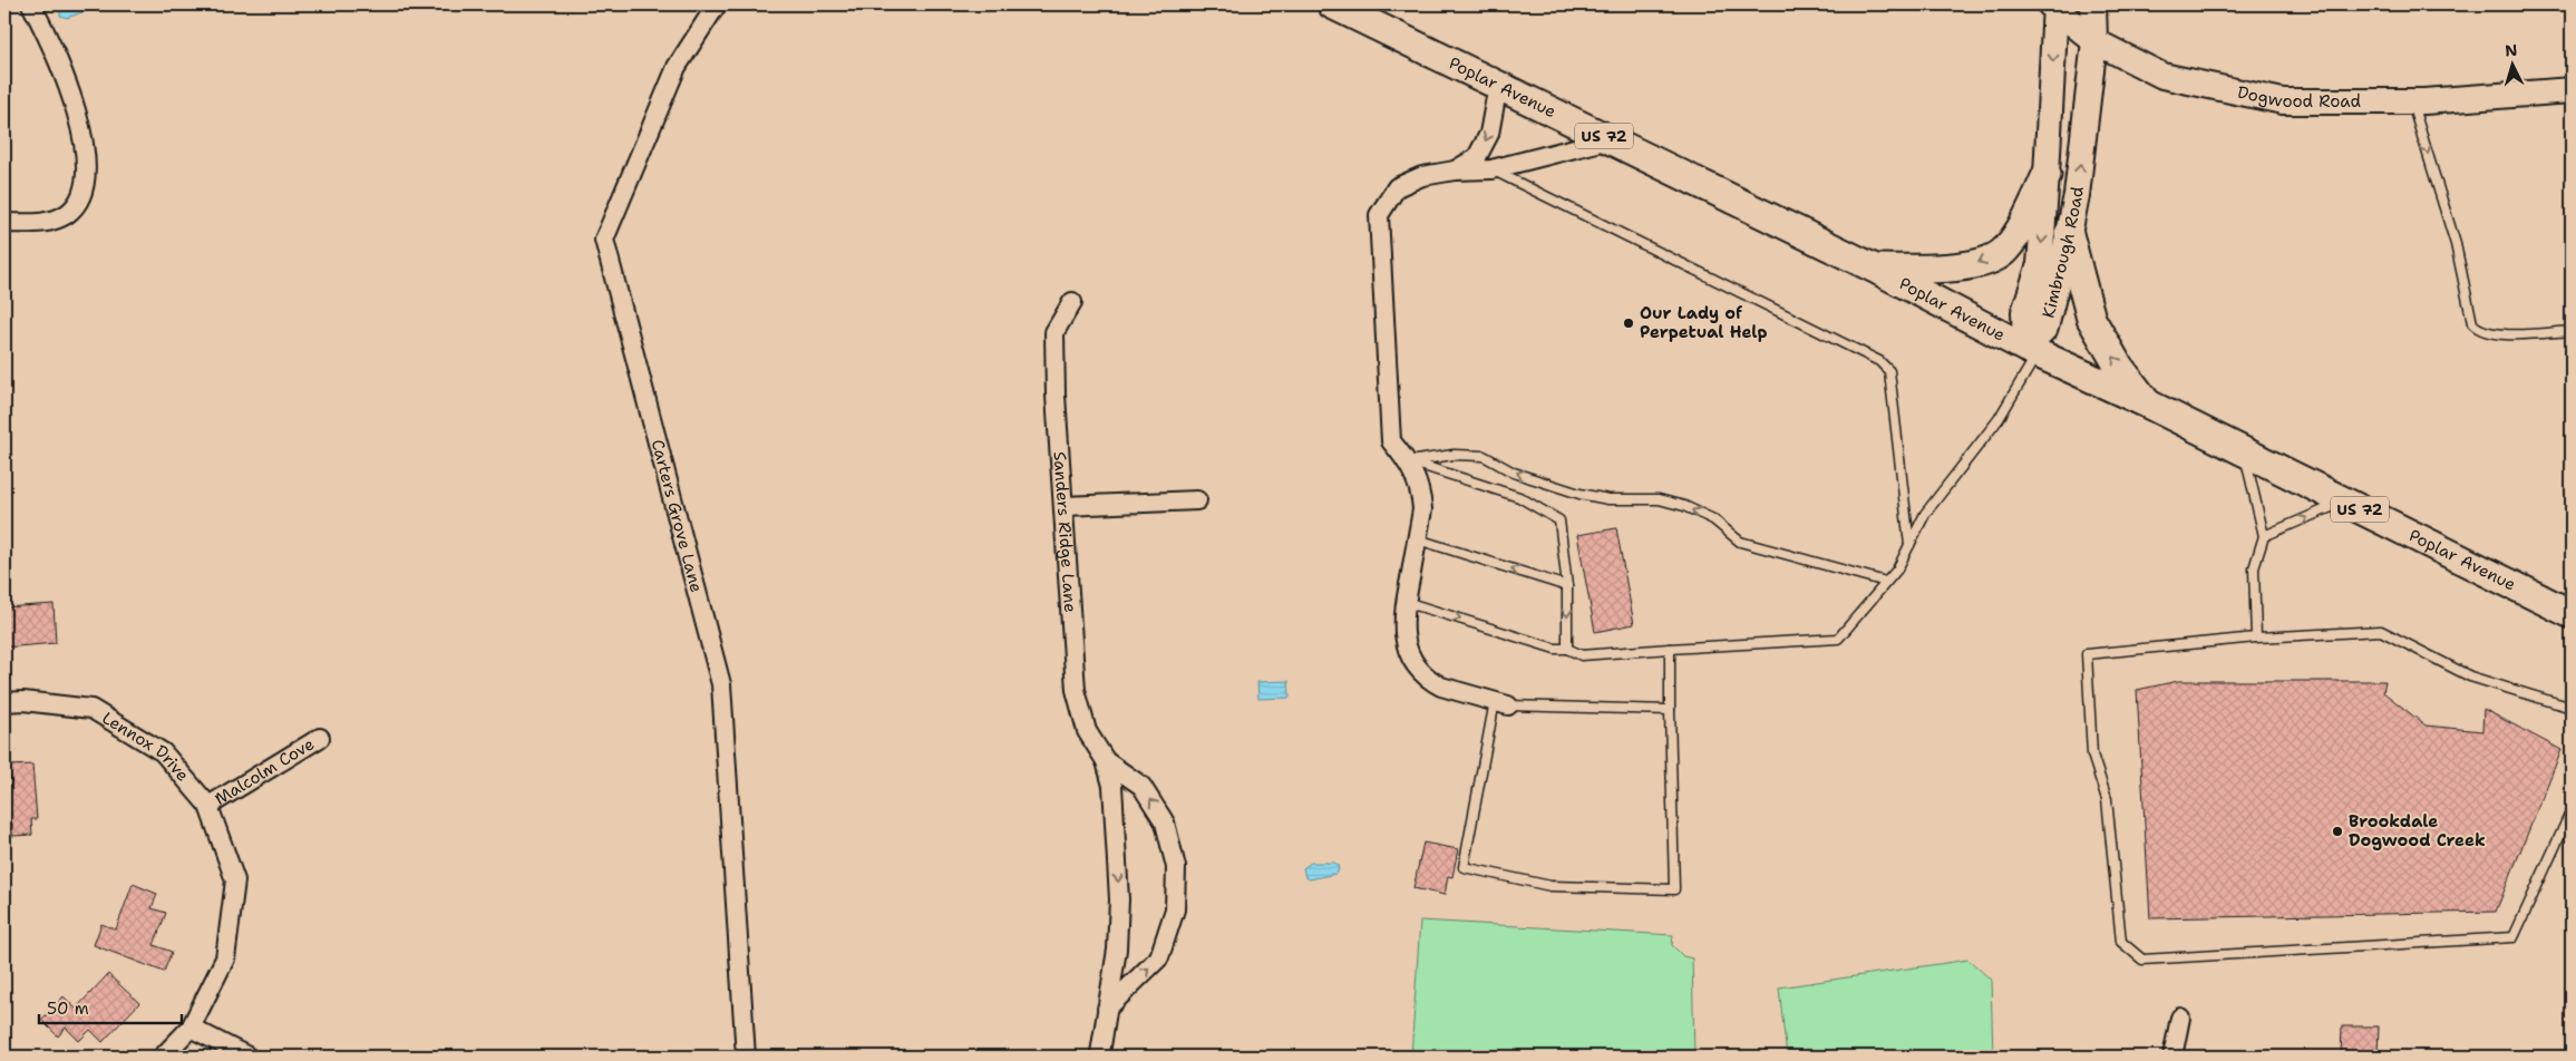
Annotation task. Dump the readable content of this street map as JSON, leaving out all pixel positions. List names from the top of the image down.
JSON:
{
  "streets": {
    "main road": ["Poplar Avenue", "US 72"],
    "street": [
      "Dogwood Road",
      "Kimbrough Road",
      "Carters Grove Lane",
      "Sanders Ridge Lane",
      "Lennox Drive",
      "Malcolm Cove"
    ]
  },
  "crossings": [
    ["Poplar Avenue", "Kimbrough Road"],
    ["Dogwood Road", "Kimbrough Road"],
    ["Lennox Drive", "Malcolm Cove"]
  ],
  "places": ["Our Lady of Perpetual Help", "Brookdale Dogwood Creek"],
  "scale_bar": "50 m",
  "north": "top"
}
